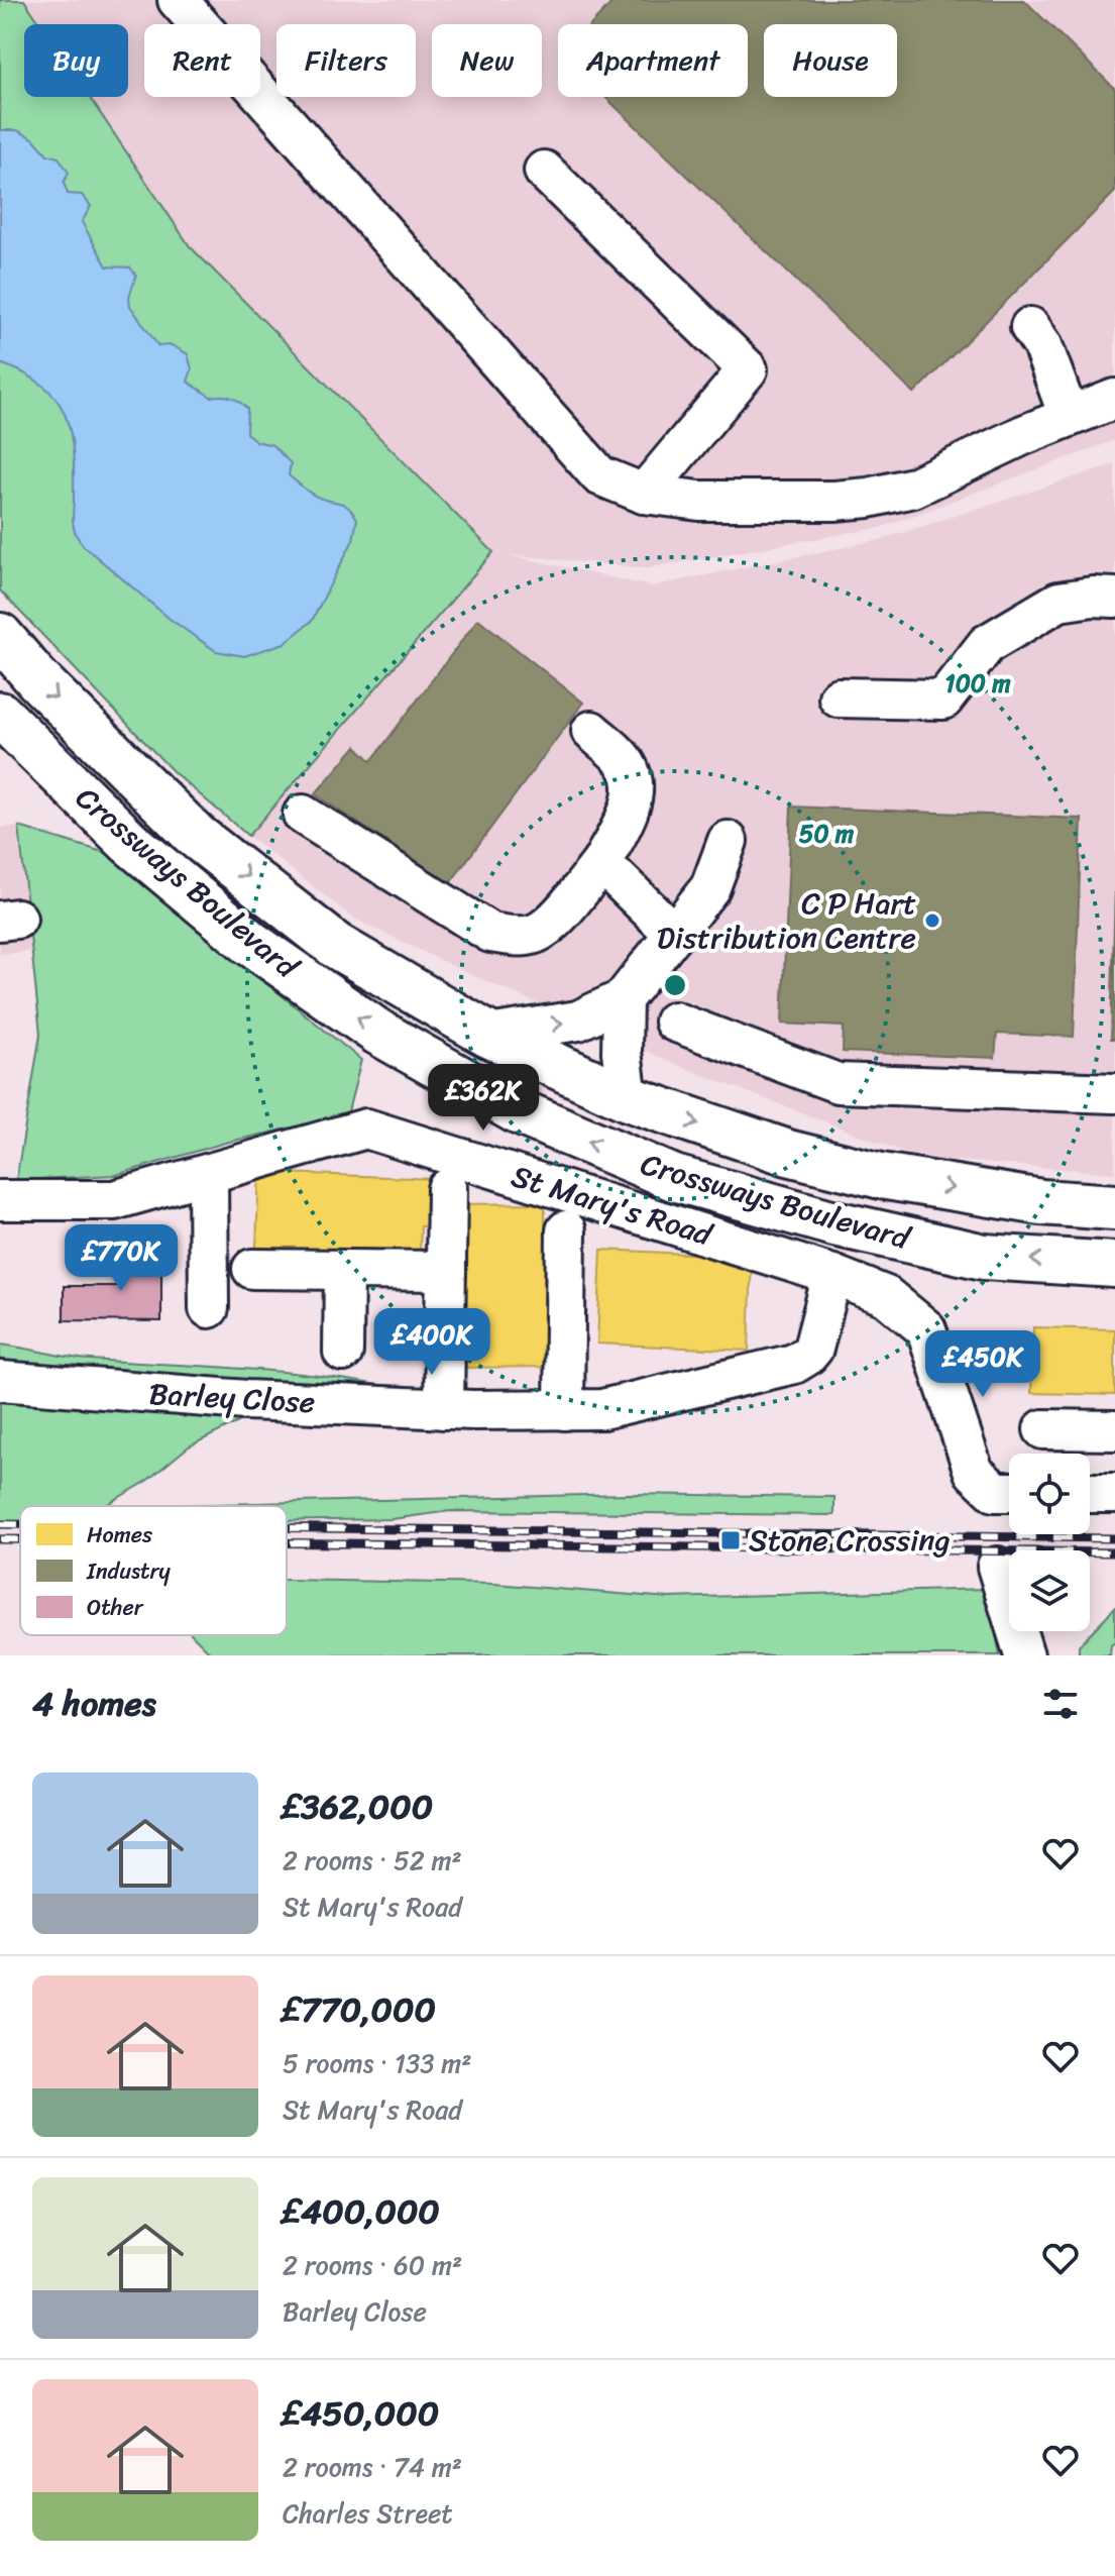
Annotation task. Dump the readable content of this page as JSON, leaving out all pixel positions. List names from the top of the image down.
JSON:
{
  "streets": {
    "main road": ["Crossways Boulevard"],
    "street": ["St Mary's Road", "Barley Close"]
  },
  "crossings": [
    ["St Mary's Road", "Barley Close"]
  ],
  "places": {
    "other": ["C P Hart Distribution Centre"],
    "transit": ["Stone Crossing"]
  },
  "legend": ["Homes", "Industry", "Other"],
  "page": {
    "chip": [
      "Buy",
      "Rent",
      "Filters",
      "New",
      "Apartment",
      "House"
    ],
    "price": [
      "£362K",
      "£770K",
      "£400K",
      "£450K"
    ],
    "heading": "4 homes",
    "list": [
      {
        "name": "£362,000",
        "note": "2 rooms · 52 m² · St Mary's Road"
      },
      {
        "name": "£770,000",
        "note": "5 rooms · 133 m² · St Mary's Road"
      },
      {
        "name": "£400,000",
        "note": "2 rooms · 60 m² · Barley Close"
      },
      {
        "name": "£450,000",
        "note": "2 rooms · 74 m² · Charles Street"
      }
    ]
  },
  "rings": ["100 m", "50 m"]
}
